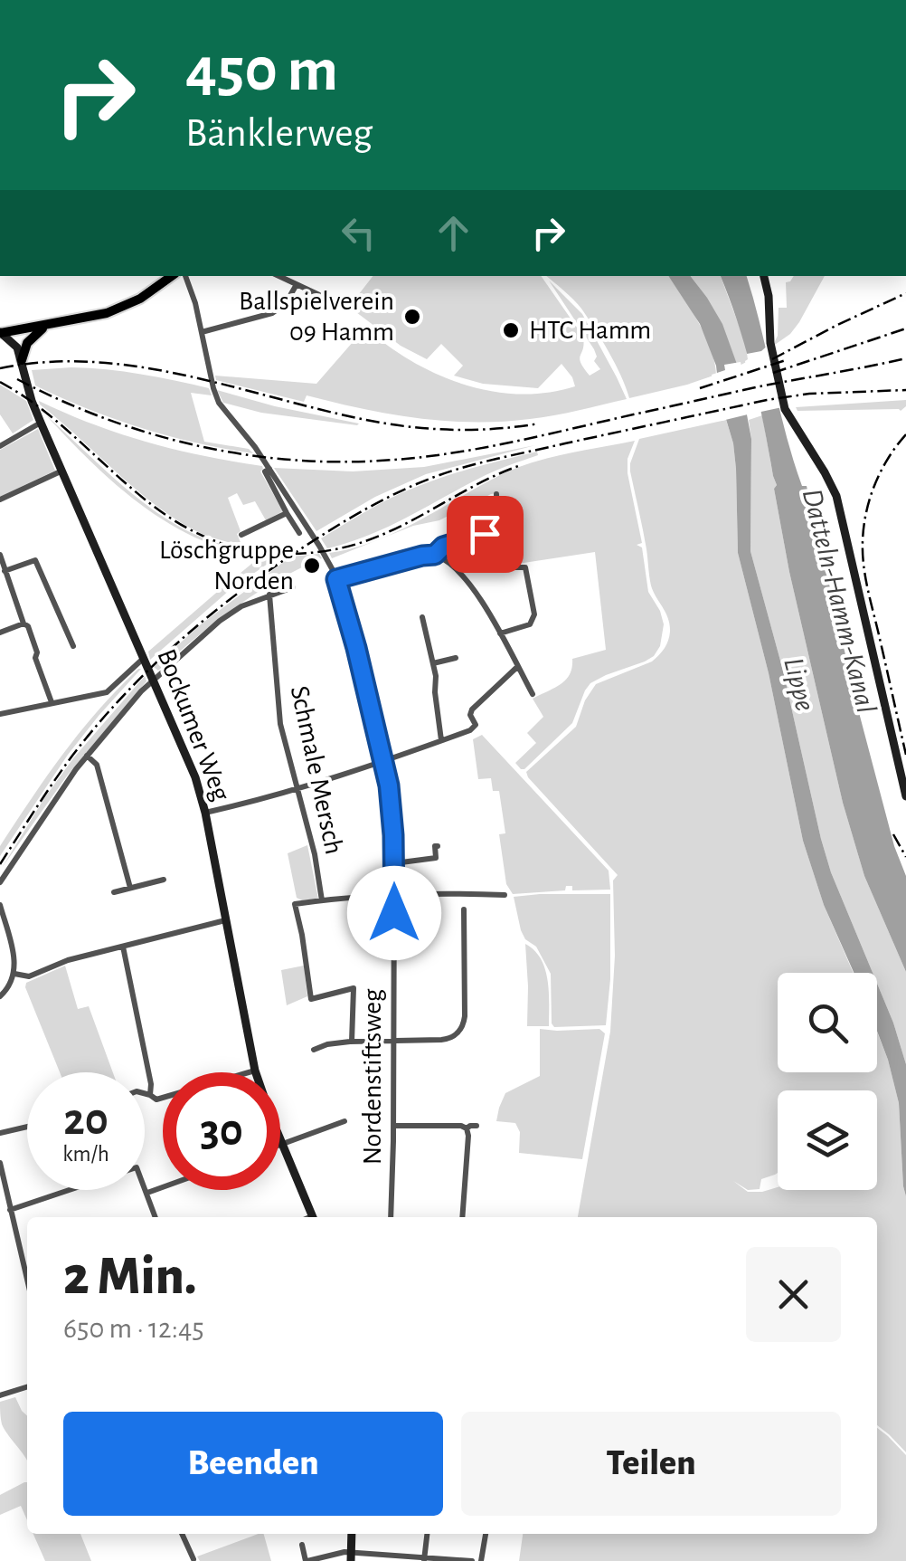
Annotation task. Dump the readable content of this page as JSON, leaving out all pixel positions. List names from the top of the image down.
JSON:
{
  "streets": {
    "main road": ["Bockumer Weg"],
    "street": ["Schmale Mersch", "Nordenstiftsweg"]
  },
  "water": ["Datteln-Hamm-Kanal", "Lippe"],
  "places": ["Ballspielverein 09 Hamm", "HTC Hamm", "Löschgruppe Norden"],
  "page": {
    "turn": ["450 m", "Bänklerweg"],
    "speed": "20 km/h",
    "limit": "30",
    "heading": ["2 Min.", "650 m · 12:45"],
    "buttons": ["Beenden", "Teilen"]
  }
}
